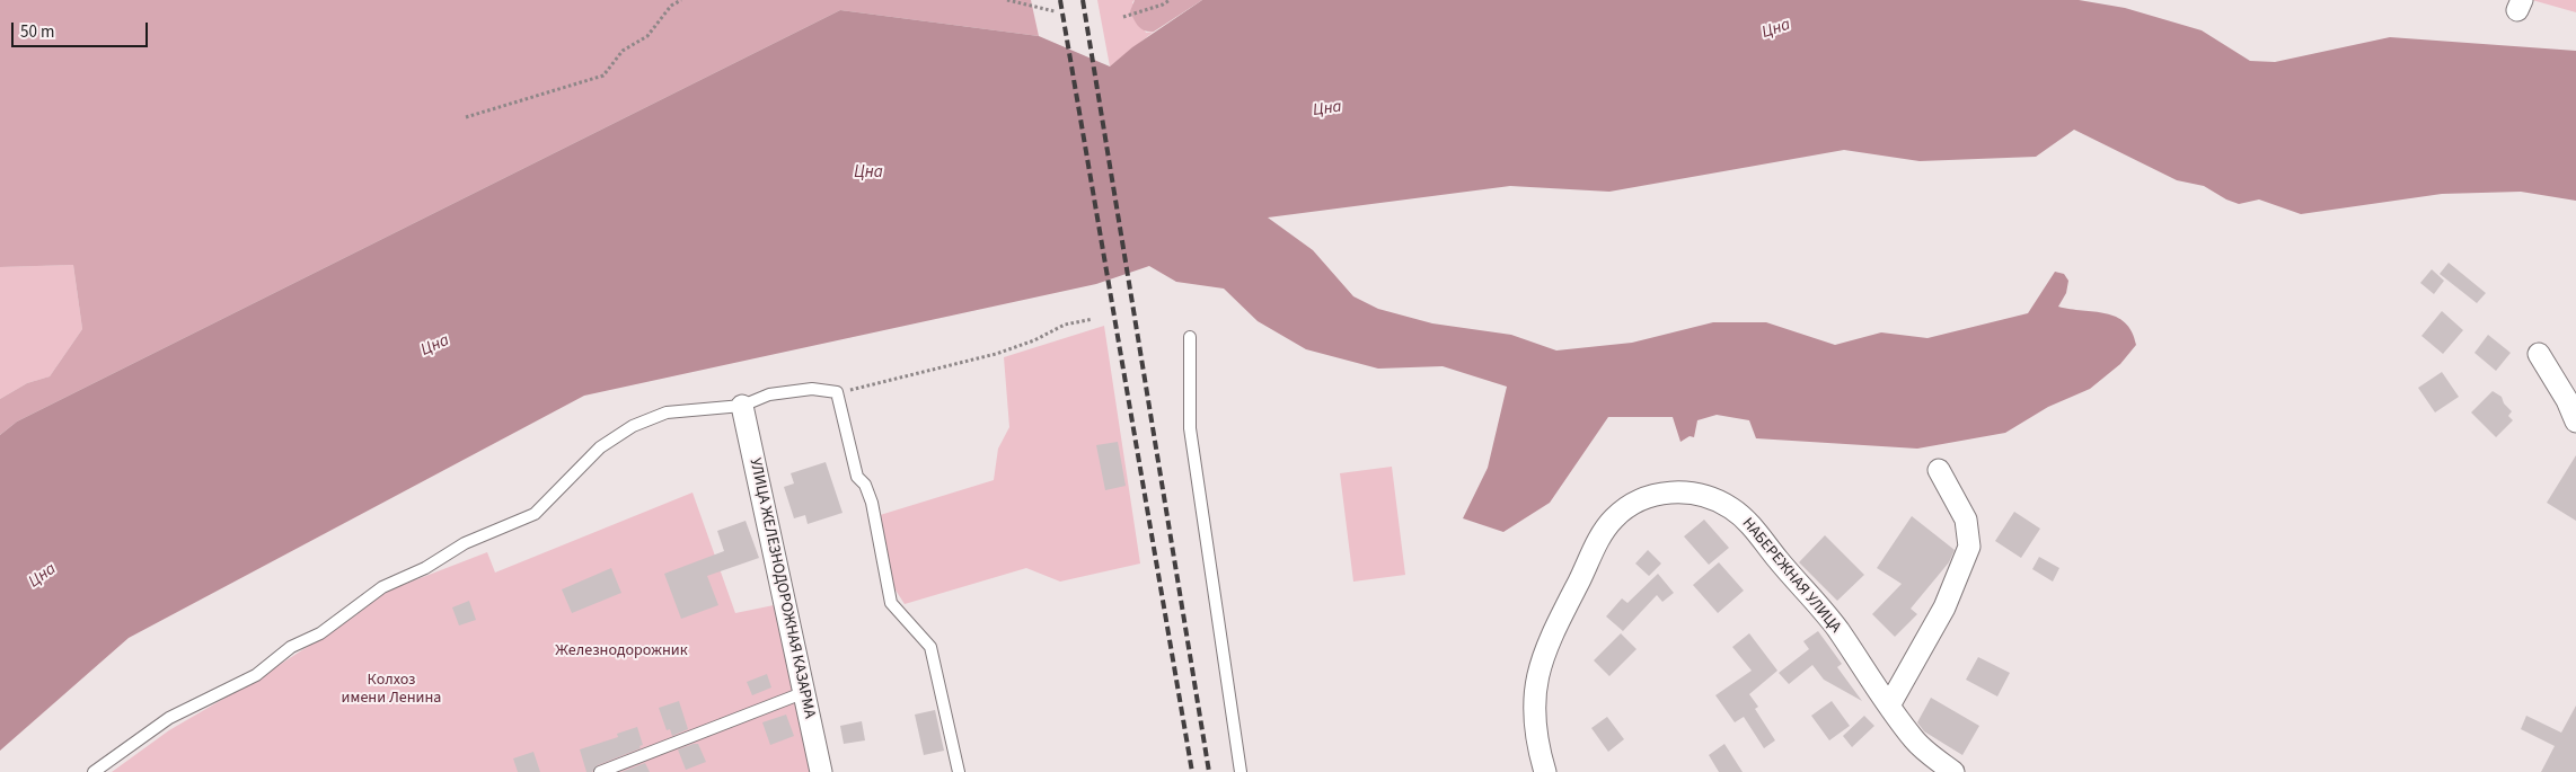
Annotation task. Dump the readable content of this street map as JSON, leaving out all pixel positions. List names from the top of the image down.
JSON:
{
  "streets": {
    "street": ["НАБЕРЕЖНАЯ УЛИЦА", "УЛИЦА ЖЕЛЕЗНОДОРОЖНАЯ КАЗАРМА"]
  },
  "water": ["Цна"],
  "parks": ["Железнодорожник", "Колхоз имени Ленина"],
  "scale_bar": "50 m"
}
